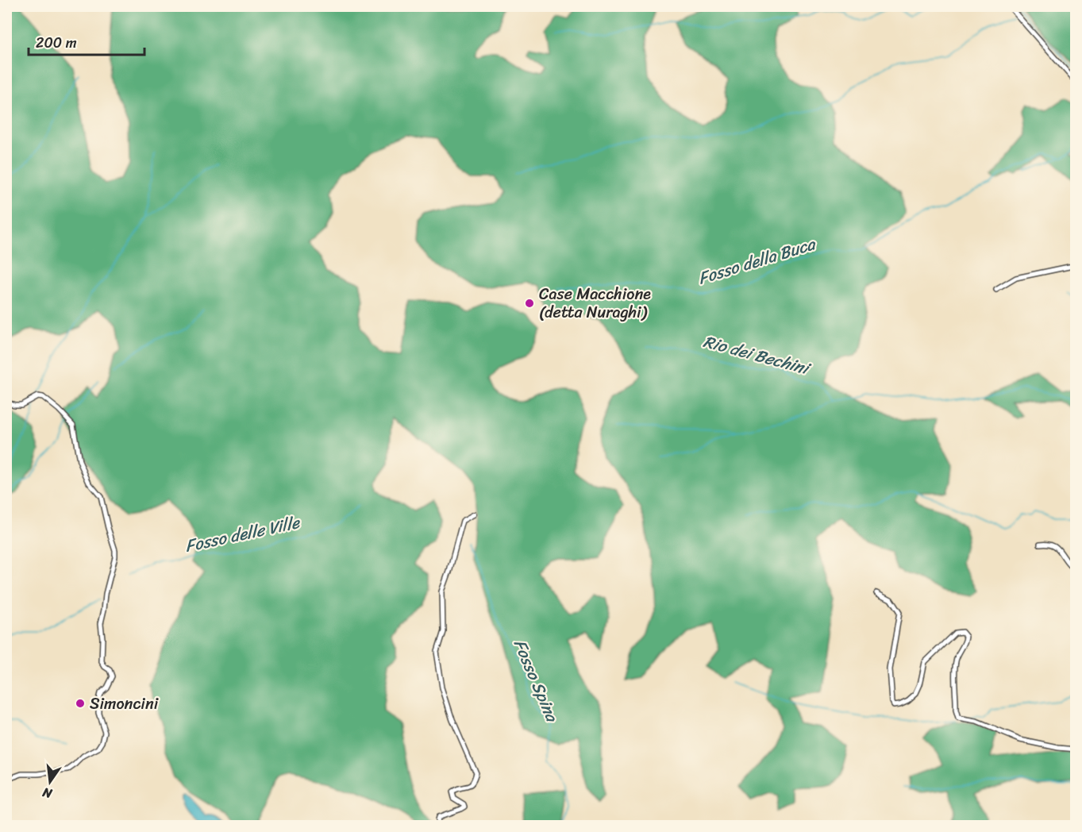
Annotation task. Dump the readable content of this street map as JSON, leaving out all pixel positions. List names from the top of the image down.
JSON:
{
  "water": [
    "Fosso della Buca",
    "Rio dei Bechini",
    "Fosso delle Ville",
    "Fosso Spina"
  ],
  "places": ["Case Macchione (detta Nuraghi)", "Simoncini"],
  "scale_bar": "200 m",
  "north": "bottom"
}
